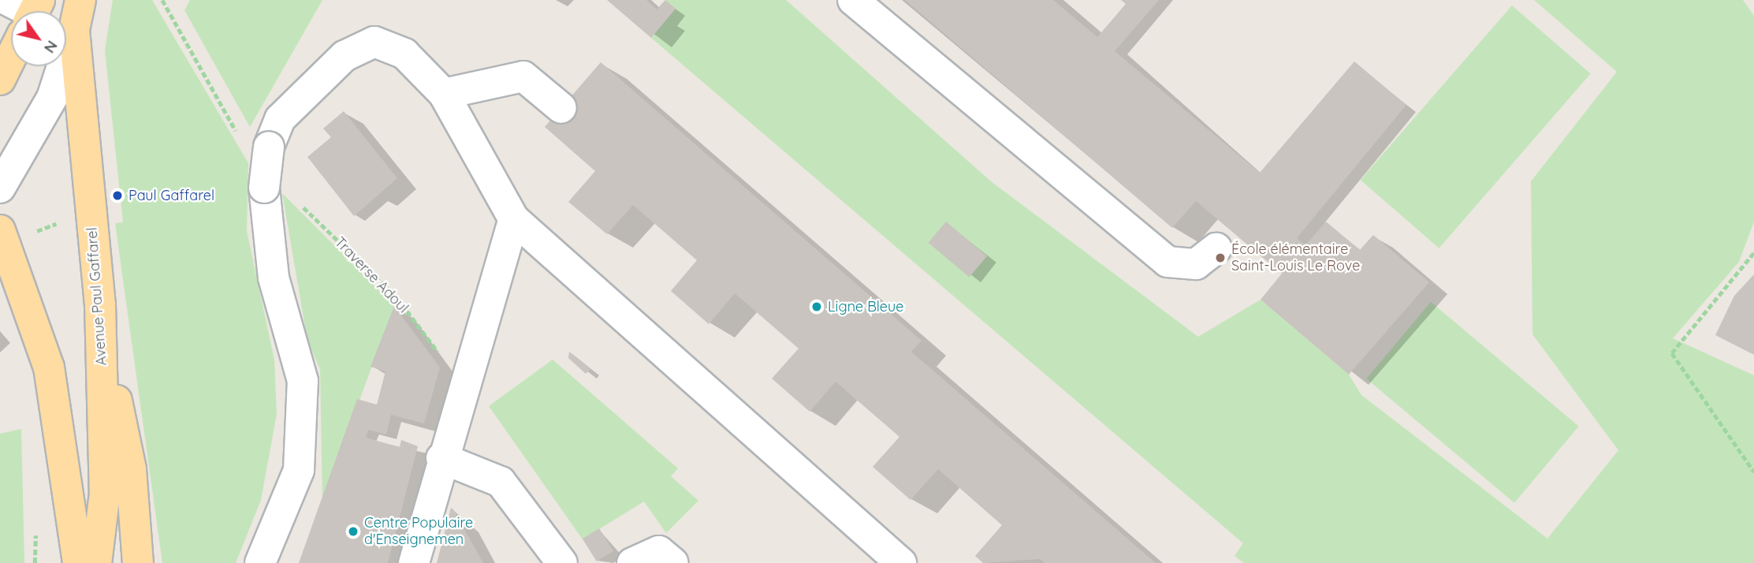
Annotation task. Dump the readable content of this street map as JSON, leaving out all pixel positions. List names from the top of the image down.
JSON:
{
  "streets": {
    "main road": ["Avenue Paul Gaffarel"],
    "path": ["Traverse Adoul"]
  },
  "places": [
    "Paul Gaffarel",
    "École élémentaire Saint-Louis Le Rove",
    "Ligne Bleue",
    "Centre Populaire d'Enseignemen"
  ],
  "north": "bottom right"
}
